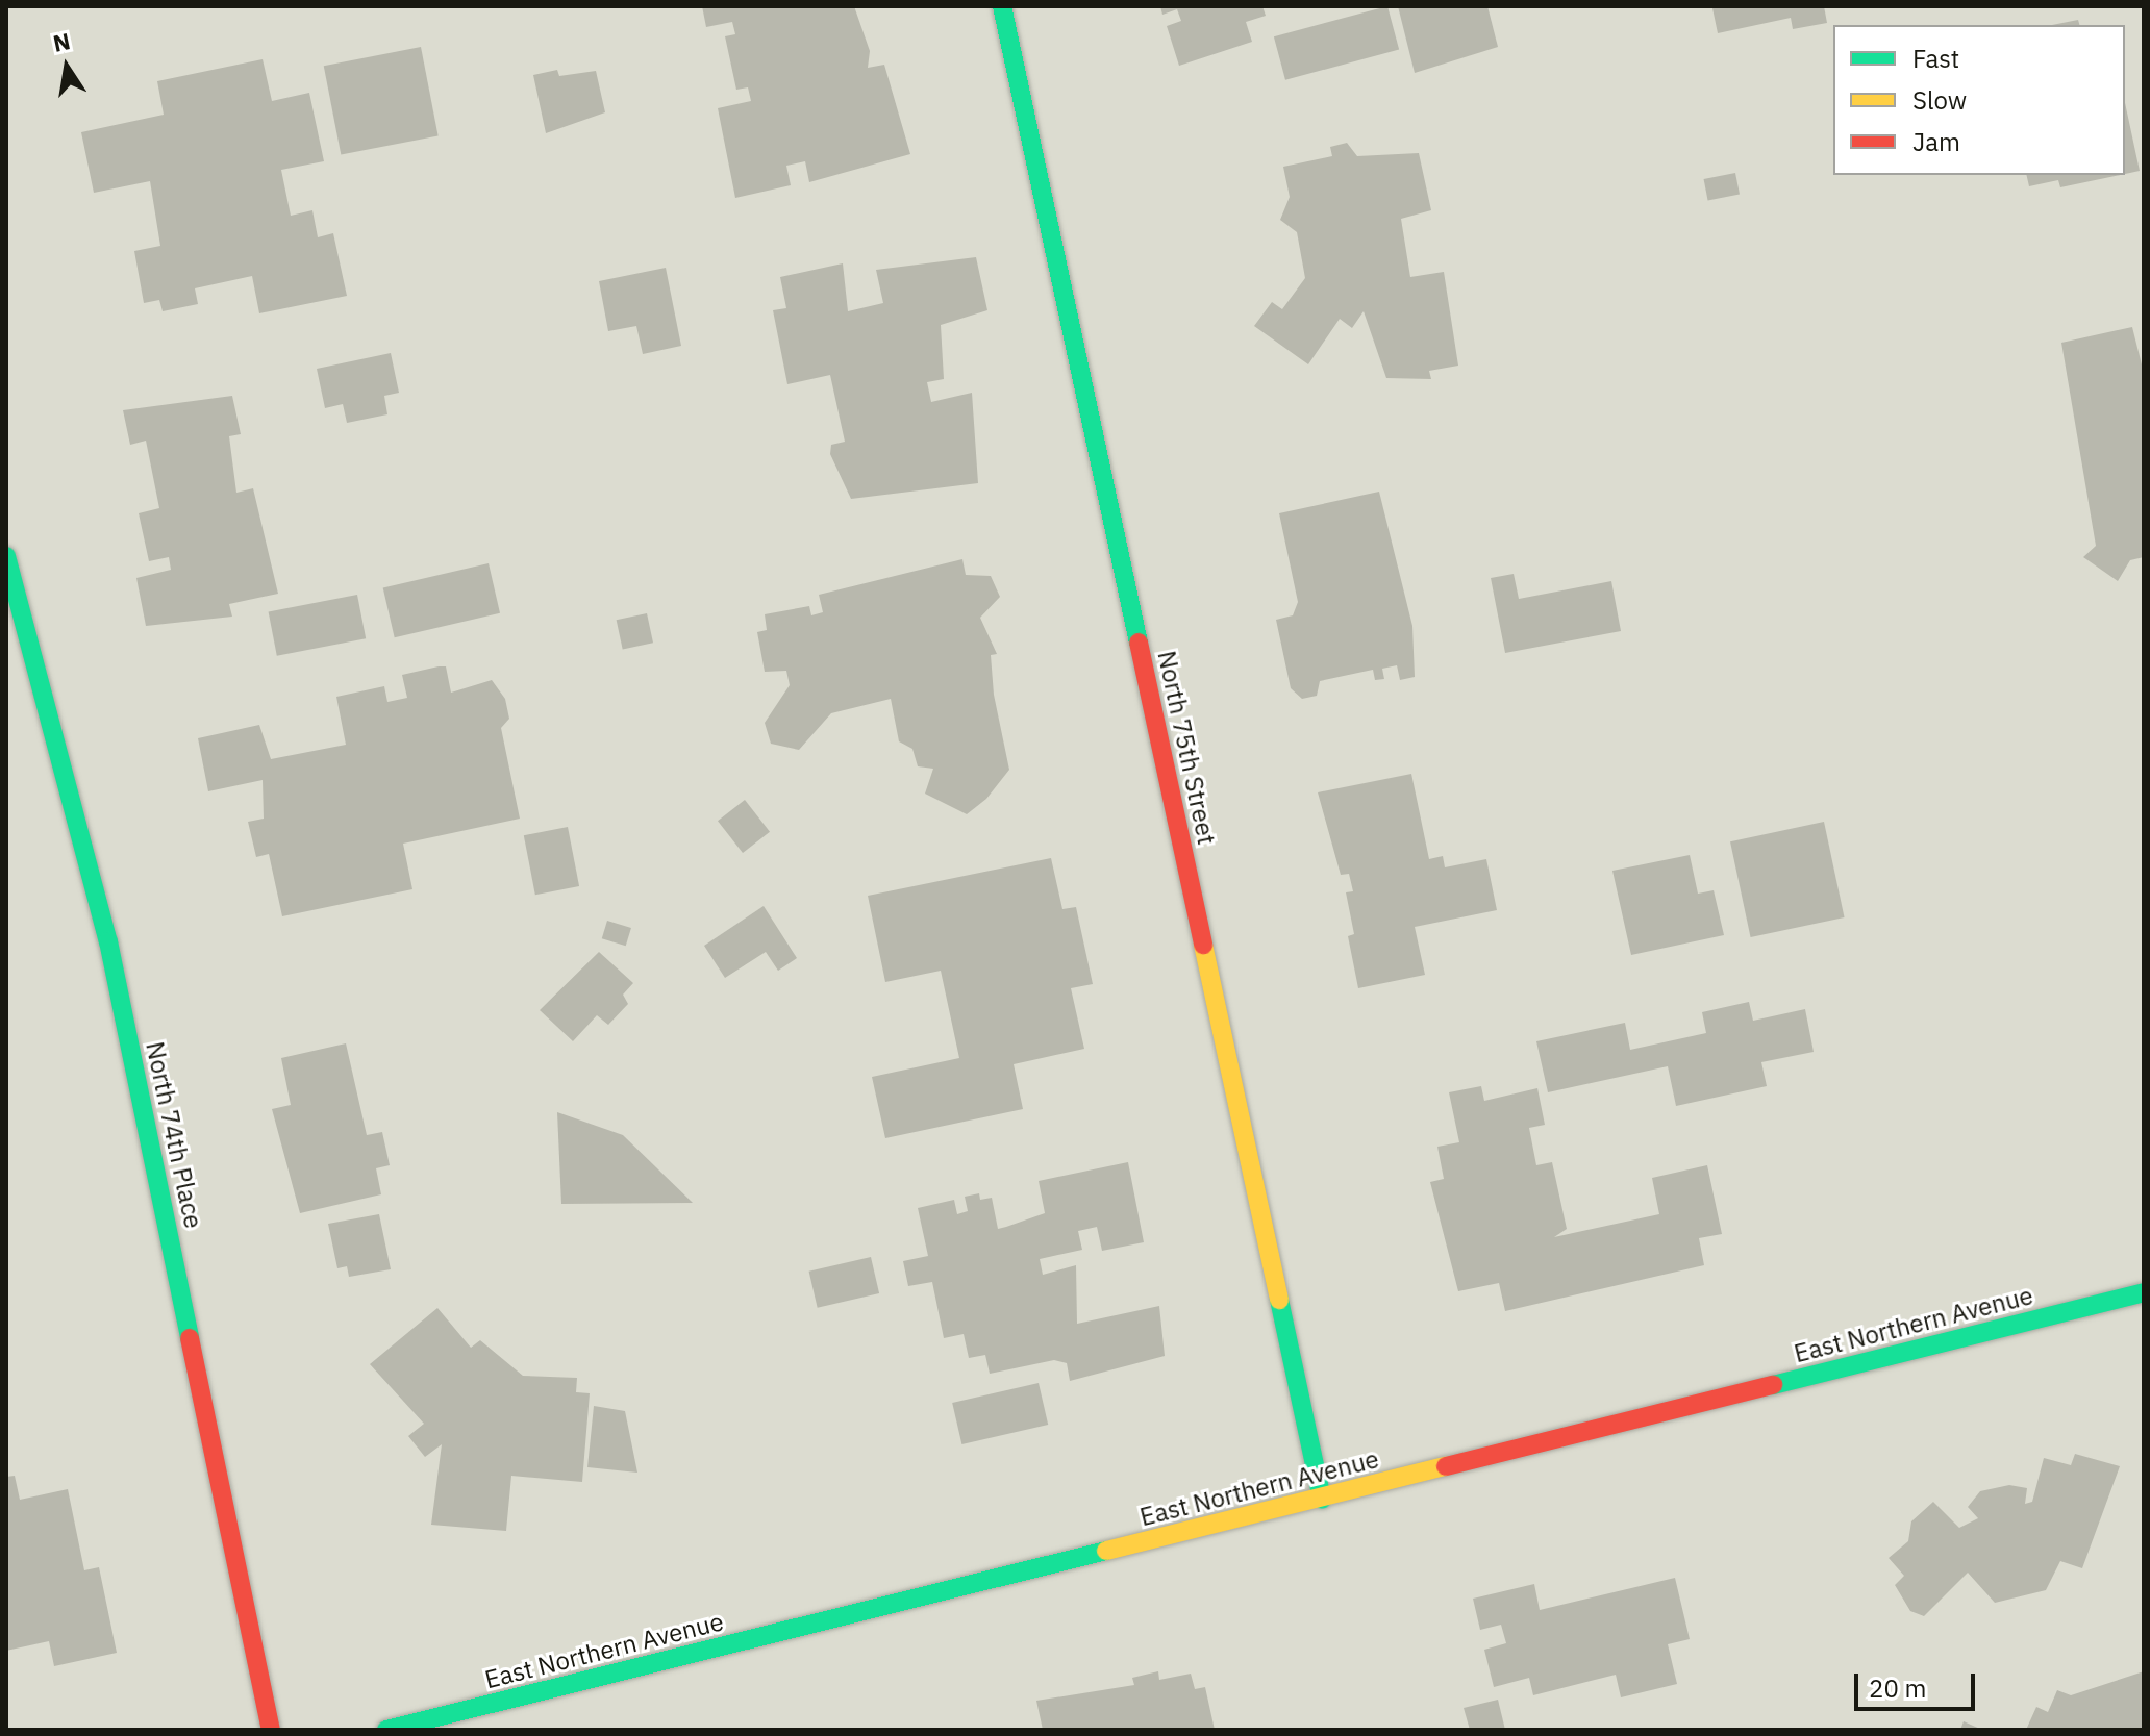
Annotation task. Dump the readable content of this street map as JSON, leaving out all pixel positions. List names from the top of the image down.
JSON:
{
  "streets": {
    "street": ["North 75th Street", "North 74th Place", "East Northern Avenue"]
  },
  "crossings": [
    ["North 75th Street", "East Northern Avenue"]
  ],
  "legend": ["Fast", "Slow", "Jam"],
  "scale_bar": "20 m",
  "north": "top"
}
